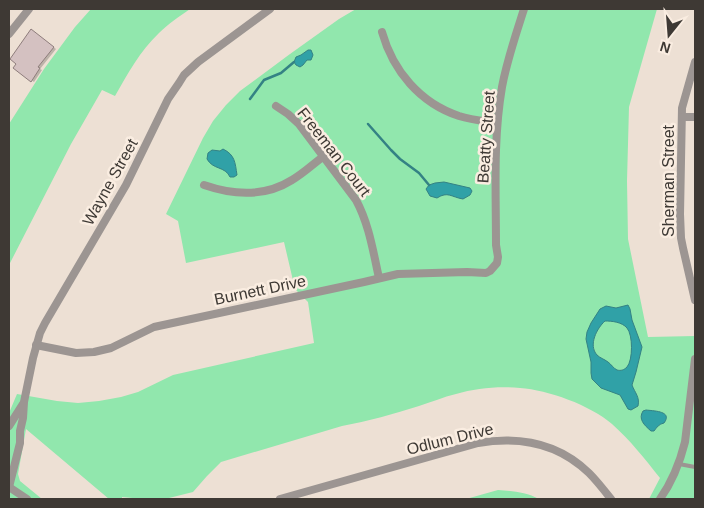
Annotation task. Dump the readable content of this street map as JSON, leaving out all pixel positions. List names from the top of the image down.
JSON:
{
  "streets": {
    "street": [
      "Beatty Street",
      "Freeman Court",
      "Sherman Street",
      "Wayne Street",
      "Burnett Drive",
      "Odlum Drive"
    ]
  },
  "crossings": [
    ["Beatty Street", "Burnett Drive"],
    ["Freeman Court", "Burnett Drive"],
    ["Wayne Street", "Burnett Drive"]
  ],
  "north": "bottom"
}
